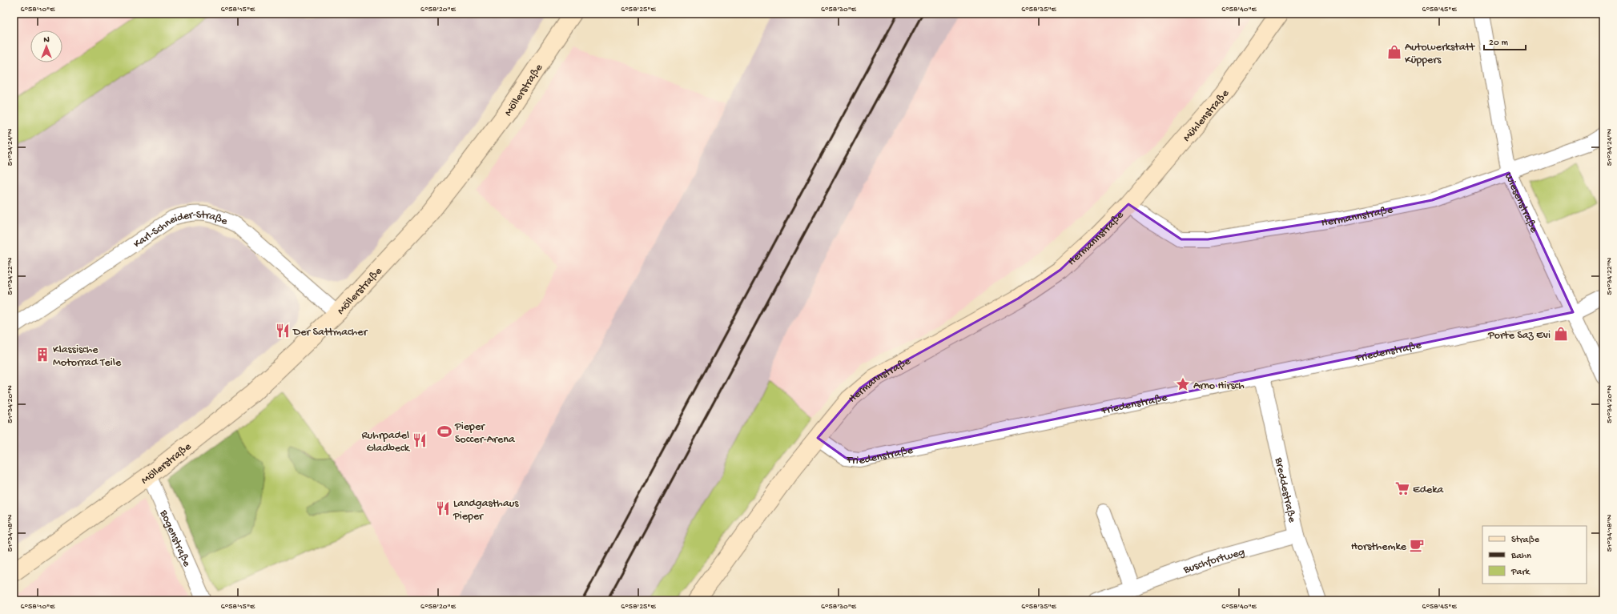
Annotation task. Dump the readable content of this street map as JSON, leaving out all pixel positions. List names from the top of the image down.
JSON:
{
  "streets": {
    "main road": ["Möllerstraße", "Mühlenstraße", "Hermannstraße"],
    "street": [
      "Wiesenstraße",
      "Karl-Schneider-Straße",
      "Friedenstraße",
      "Breddestraße",
      "Bogenstraße",
      "Buschfortweg"
    ]
  },
  "crossings": [
    ["Möllerstraße", "Karl-Schneider-Straße"],
    ["Möllerstraße", "Bogenstraße"],
    ["Mühlenstraße", "Hermannstraße"],
    ["Wiesenstraße", "Hermannstraße"],
    ["Wiesenstraße", "Friedenstraße"],
    ["Hermannstraße", "Friedenstraße"],
    ["Friedenstraße", "Breddestraße"],
    ["Breddestraße", "Buschfortweg"]
  ],
  "places": {
    "shop": ["Autowerkstatt Küppers", "Porte Saz Evi"],
    "restaurant": ["Der Sattmacher", "Ruhrpadel Gladbeck", "Landgasthaus Pieper"],
    "building": ["Klassische Motorrad Teile"],
    "place": ["Arno Hirsch"],
    "sports": ["Pieper Soccer-Arena"],
    "supermarket": ["Edeka"],
    "cafe": ["Horsthemke"]
  },
  "legend": ["Straße", "Bahn", "Park"],
  "scale_bar": "20 m",
  "north": "top",
  "coordinates": [
    "6°58'10\"E",
    "6°58'15\"E",
    "6°58'20\"E",
    "6°58'25\"E",
    "6°58'30\"E",
    "6°58'35\"E",
    "6°58'40\"E",
    "6°58'45\"E",
    "51°34'24\"N",
    "51°34'22\"N",
    "51°34'20\"N",
    "51°34'18\"N"
  ]
}
